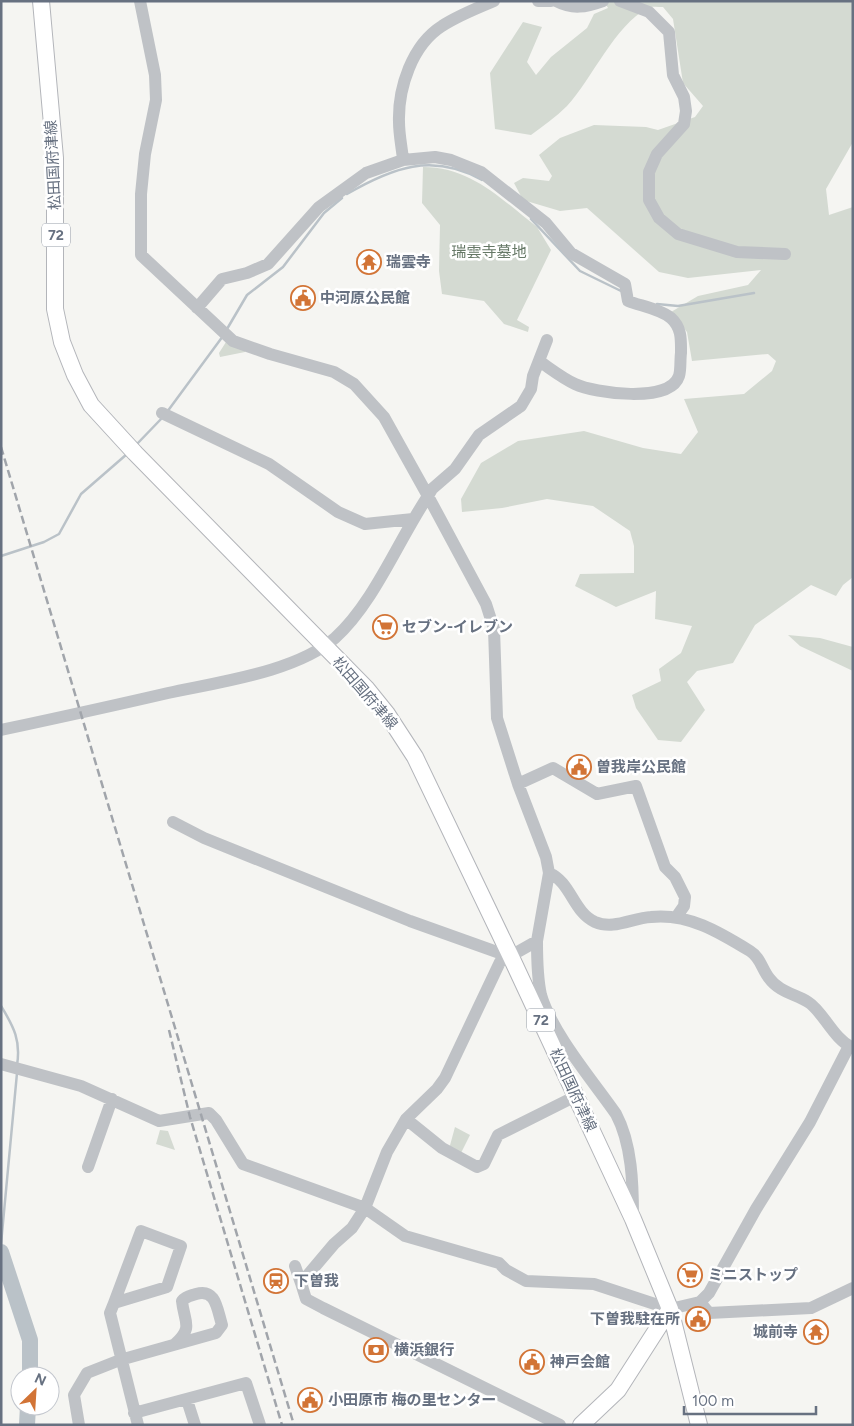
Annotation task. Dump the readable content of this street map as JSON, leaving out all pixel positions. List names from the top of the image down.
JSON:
{
  "streets": {
    "main road": ["松田国府津線", "72"]
  },
  "parks": ["瑞雲寺墓地"],
  "places": {
    "temple": ["瑞雲寺", "城前寺"],
    "public building": [
      "中河原公民館",
      "曽我岸公民館",
      "下曽我駐在所",
      "神戸会館",
      "小田原市 梅の里センター"
    ],
    "supermarket": ["セブン-イレブン", "ミニストップ"],
    "station": ["下曽我"],
    "bank": ["横浜銀行"]
  },
  "scale_bar": "100 m",
  "north": "top right"
}
